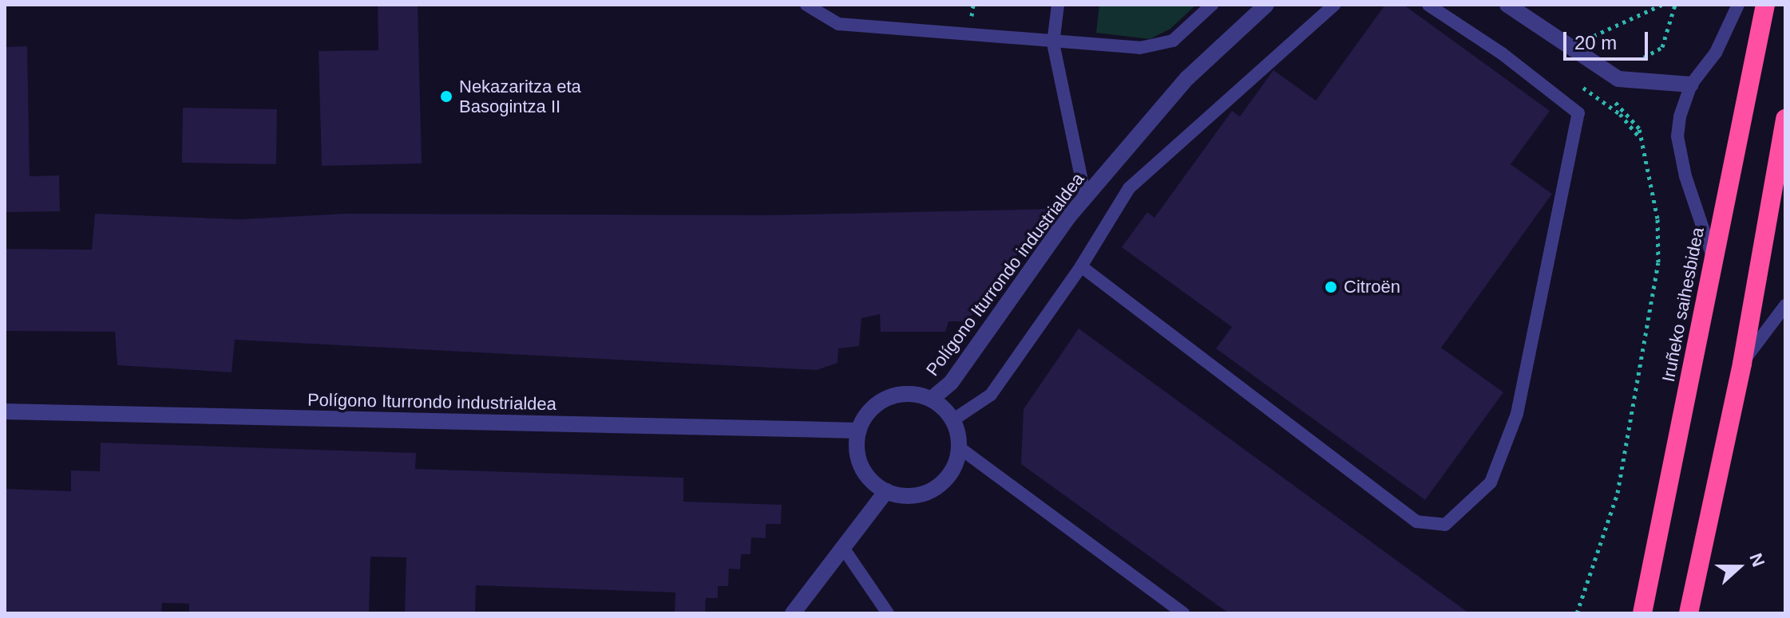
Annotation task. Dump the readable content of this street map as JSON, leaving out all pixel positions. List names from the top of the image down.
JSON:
{
  "streets": {
    "highway": ["Iruñeko saihesbidea"],
    "street": ["Polígono Iturrondo industrialdea"]
  },
  "places": ["Nekazaritza eta Basogintza II", "Citroën"],
  "scale_bar": "20 m",
  "north": "right"
}
